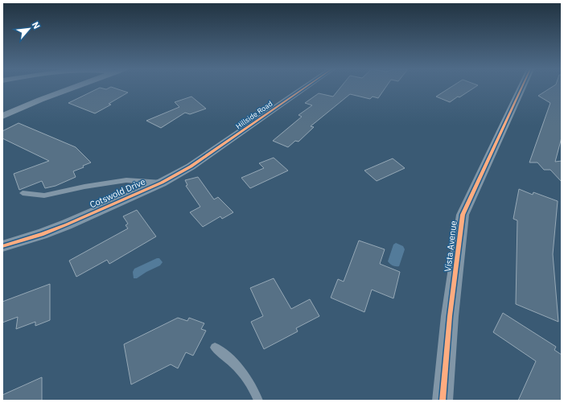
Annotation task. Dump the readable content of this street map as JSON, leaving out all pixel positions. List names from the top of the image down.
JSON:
{
  "streets": {
    "street": ["Hillside Road", "Cotswold Drive", "Vista Avenue"]
  },
  "crossings": [
    ["Hillside Road", "Cotswold Drive"]
  ],
  "north": "top right"
}
